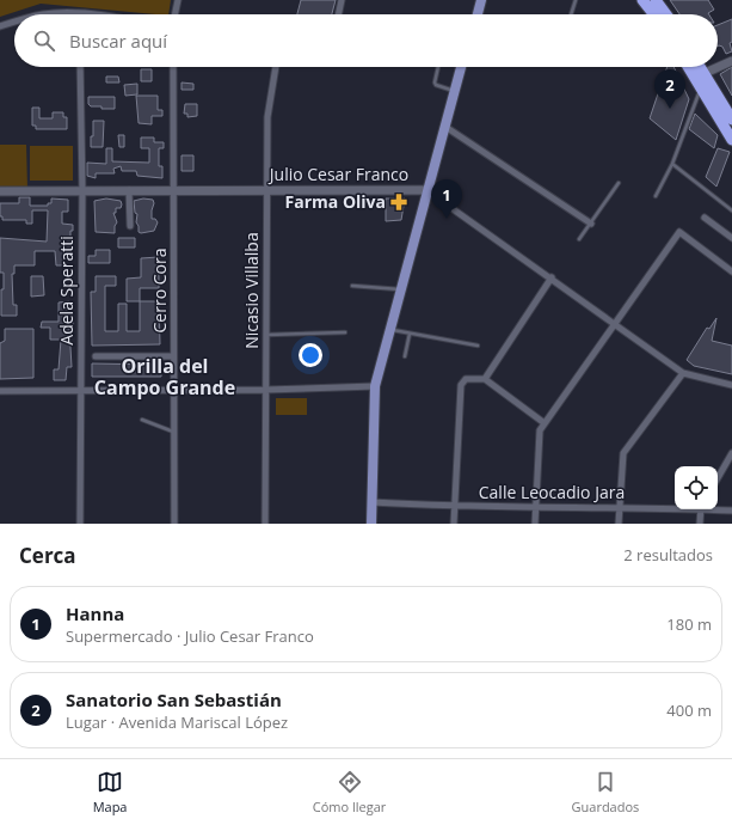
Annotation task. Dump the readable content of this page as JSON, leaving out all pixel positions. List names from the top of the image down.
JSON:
{
  "streets": {
    "street": [
      "Julio Cesar Franco",
      "Adela Speratti",
      "Cerro Cora",
      "Nicasio Villalba",
      "Calle Leocadio Jara"
    ]
  },
  "crossings": [
    ["Julio Cesar Franco", "Adela Speratti"],
    ["Julio Cesar Franco", "Cerro Cora"],
    ["Julio Cesar Franco", "Nicasio Villalba"]
  ],
  "districts": ["Orilla del Campo Grande"],
  "places": {
    "pharmacy": ["Farma Oliva"]
  },
  "page": {
    "search": "Buscar aquí",
    "pins": ["2", "1"],
    "heading": ["Cerca", "2 resultados"],
    "list": [
      {
        "mark": "1",
        "name": "Hanna",
        "note": "Supermercado · Julio Cesar Franco",
        "value": "180 m"
      },
      {
        "mark": "2",
        "name": "Sanatorio San Sebastián",
        "note": "Lugar · Avenida Mariscal López",
        "value": "400 m"
      }
    ],
    "nav": ["Mapa", "Cómo llegar", "Guardados"]
  }
}
